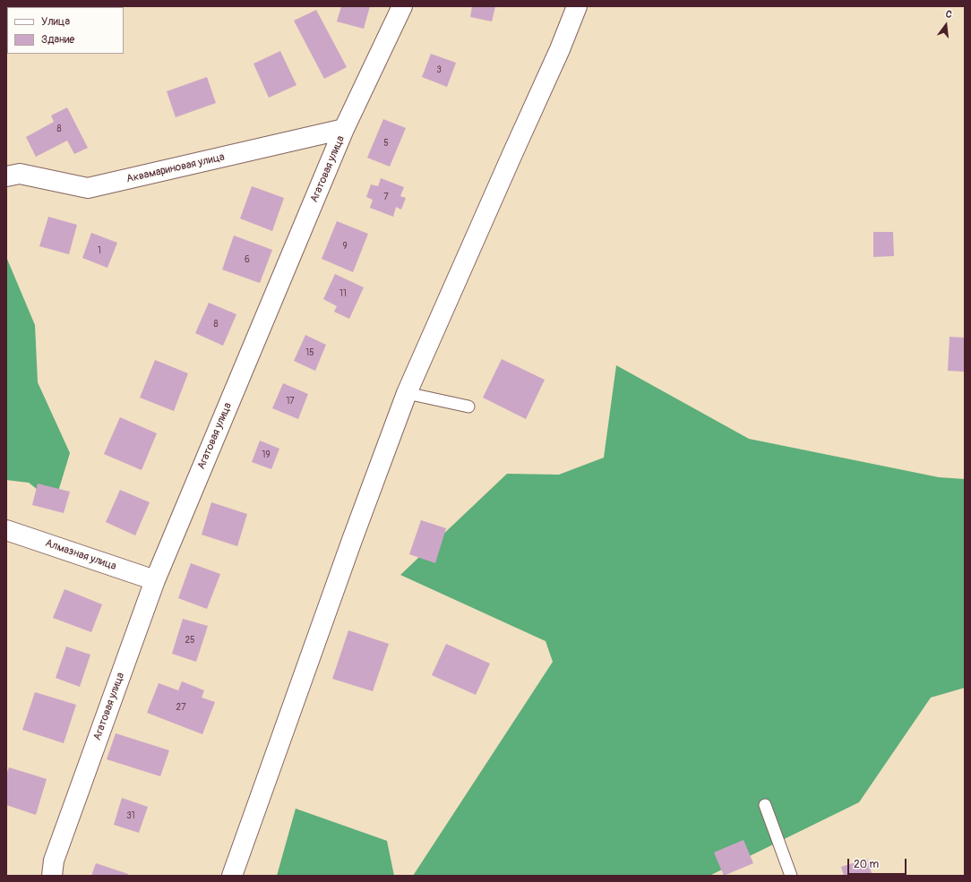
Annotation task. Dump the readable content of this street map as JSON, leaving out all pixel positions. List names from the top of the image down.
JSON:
{
  "streets": {
    "street": ["Аквамариновая улица", "Агатовая улица", "Алмазная улица"]
  },
  "crossings": [
    ["Аквамариновая улица", "Агатовая улица"],
    ["Агатовая улица", "Алмазная улица"]
  ],
  "house_numbers": [
    "3",
    "8",
    "5",
    "7",
    "9",
    "1",
    "6",
    "11",
    "8",
    "15",
    "17",
    "19",
    "25",
    "27",
    "31"
  ],
  "legend": ["Улица", "Здание"],
  "scale_bar": "20 m",
  "north": "top"
}
